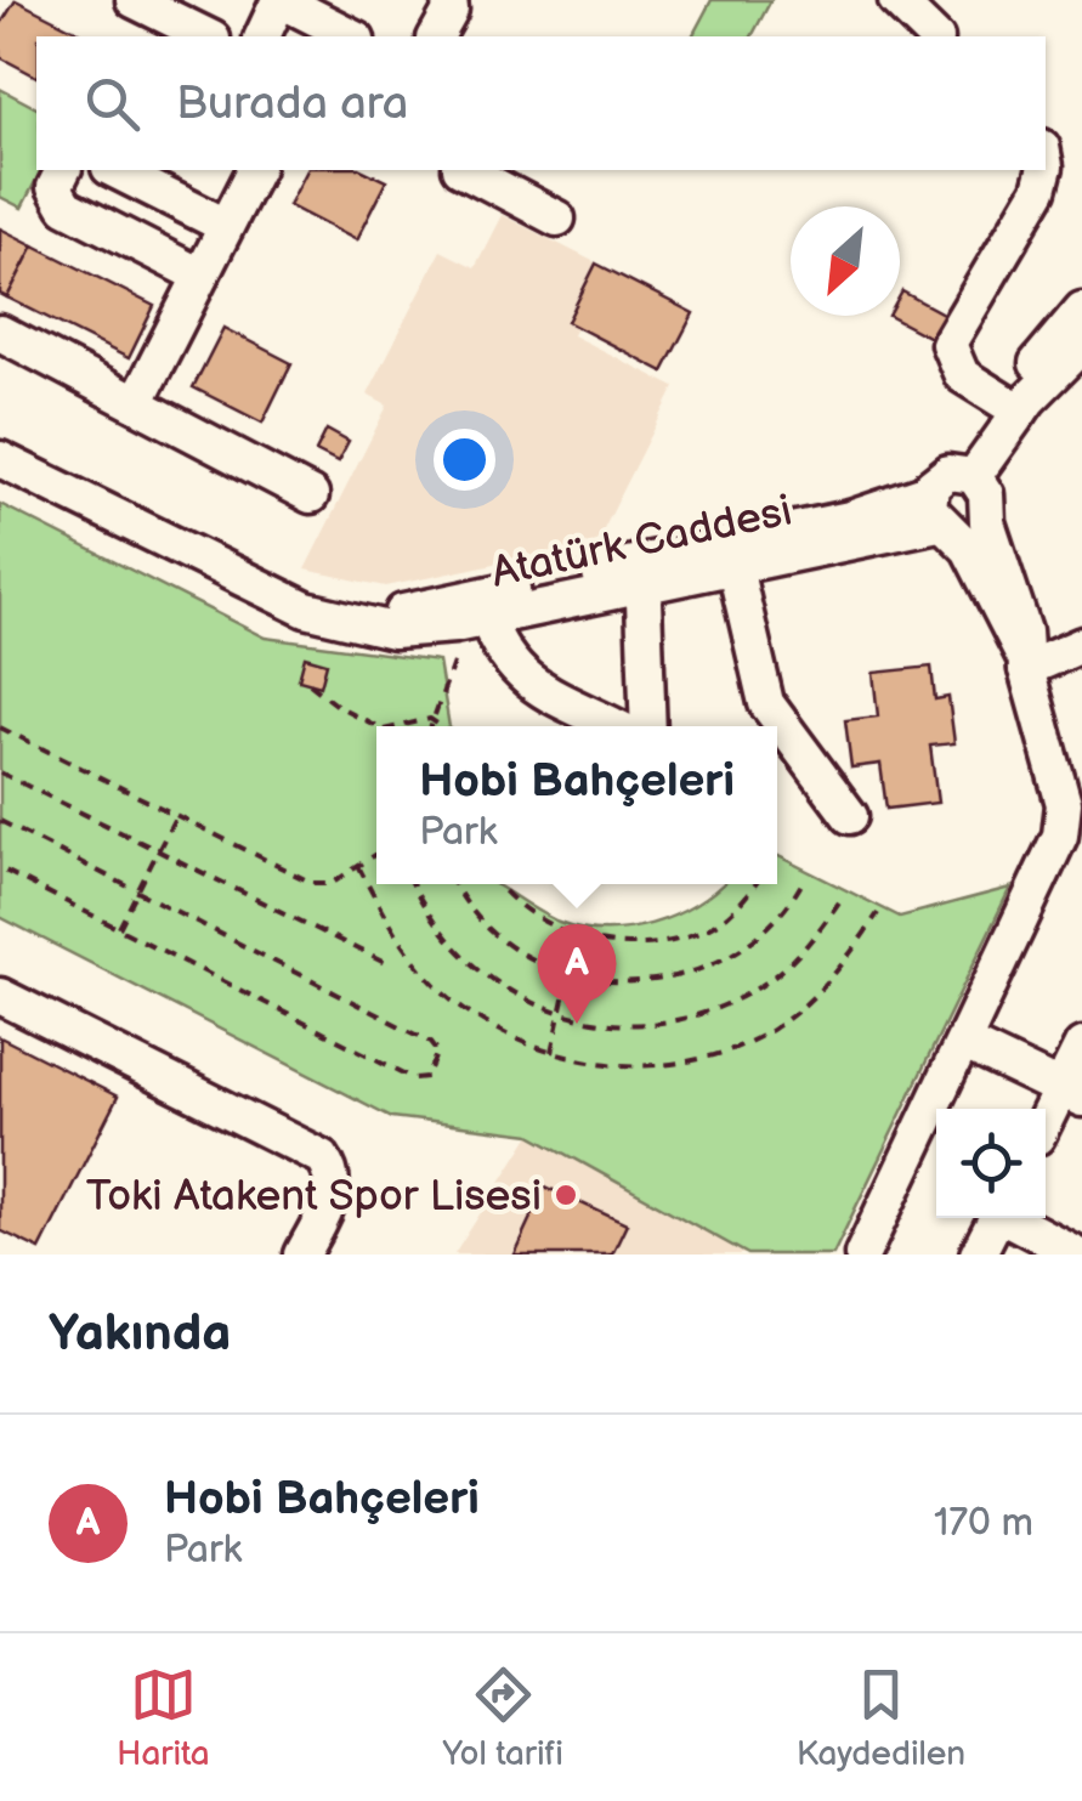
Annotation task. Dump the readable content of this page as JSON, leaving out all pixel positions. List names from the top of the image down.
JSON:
{
  "streets": {
    "street": ["Atatürk Caddesi"]
  },
  "places": ["Toki Atakent Spor Lisesi"],
  "north": "bottom left",
  "page": {
    "search": "Burada ara",
    "popup": ["Hobi Bahçeleri", "Park"],
    "pins": "A",
    "heading": "Yakında",
    "list": [
      {
        "mark": "A",
        "name": "Hobi Bahçeleri",
        "note": "Park",
        "value": "170 m"
      }
    ],
    "nav": ["Harita", "Yol tarifi", "Kaydedilen"]
  }
}
